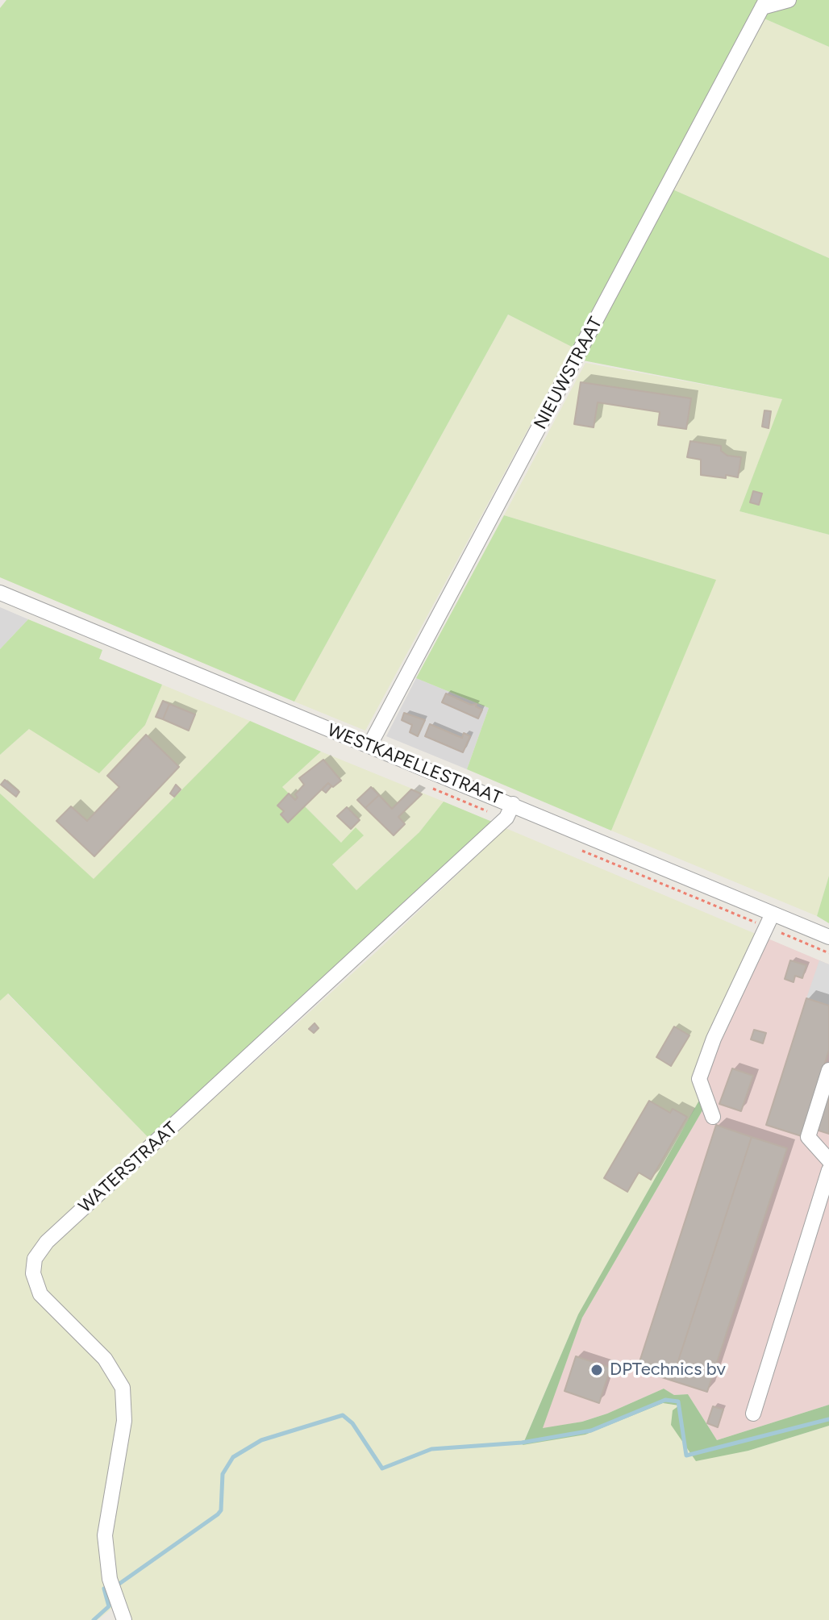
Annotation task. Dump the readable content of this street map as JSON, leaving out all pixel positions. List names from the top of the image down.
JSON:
{
  "streets": {
    "street": ["NIEUWSTRAAT", "WESTKAPELLESTRAAT", "WATERSTRAAT"]
  },
  "crossings": [
    ["NIEUWSTRAAT", "WESTKAPELLESTRAAT"],
    ["WESTKAPELLESTRAAT", "WATERSTRAAT"]
  ],
  "places": ["DPTechnics bv"]
}
